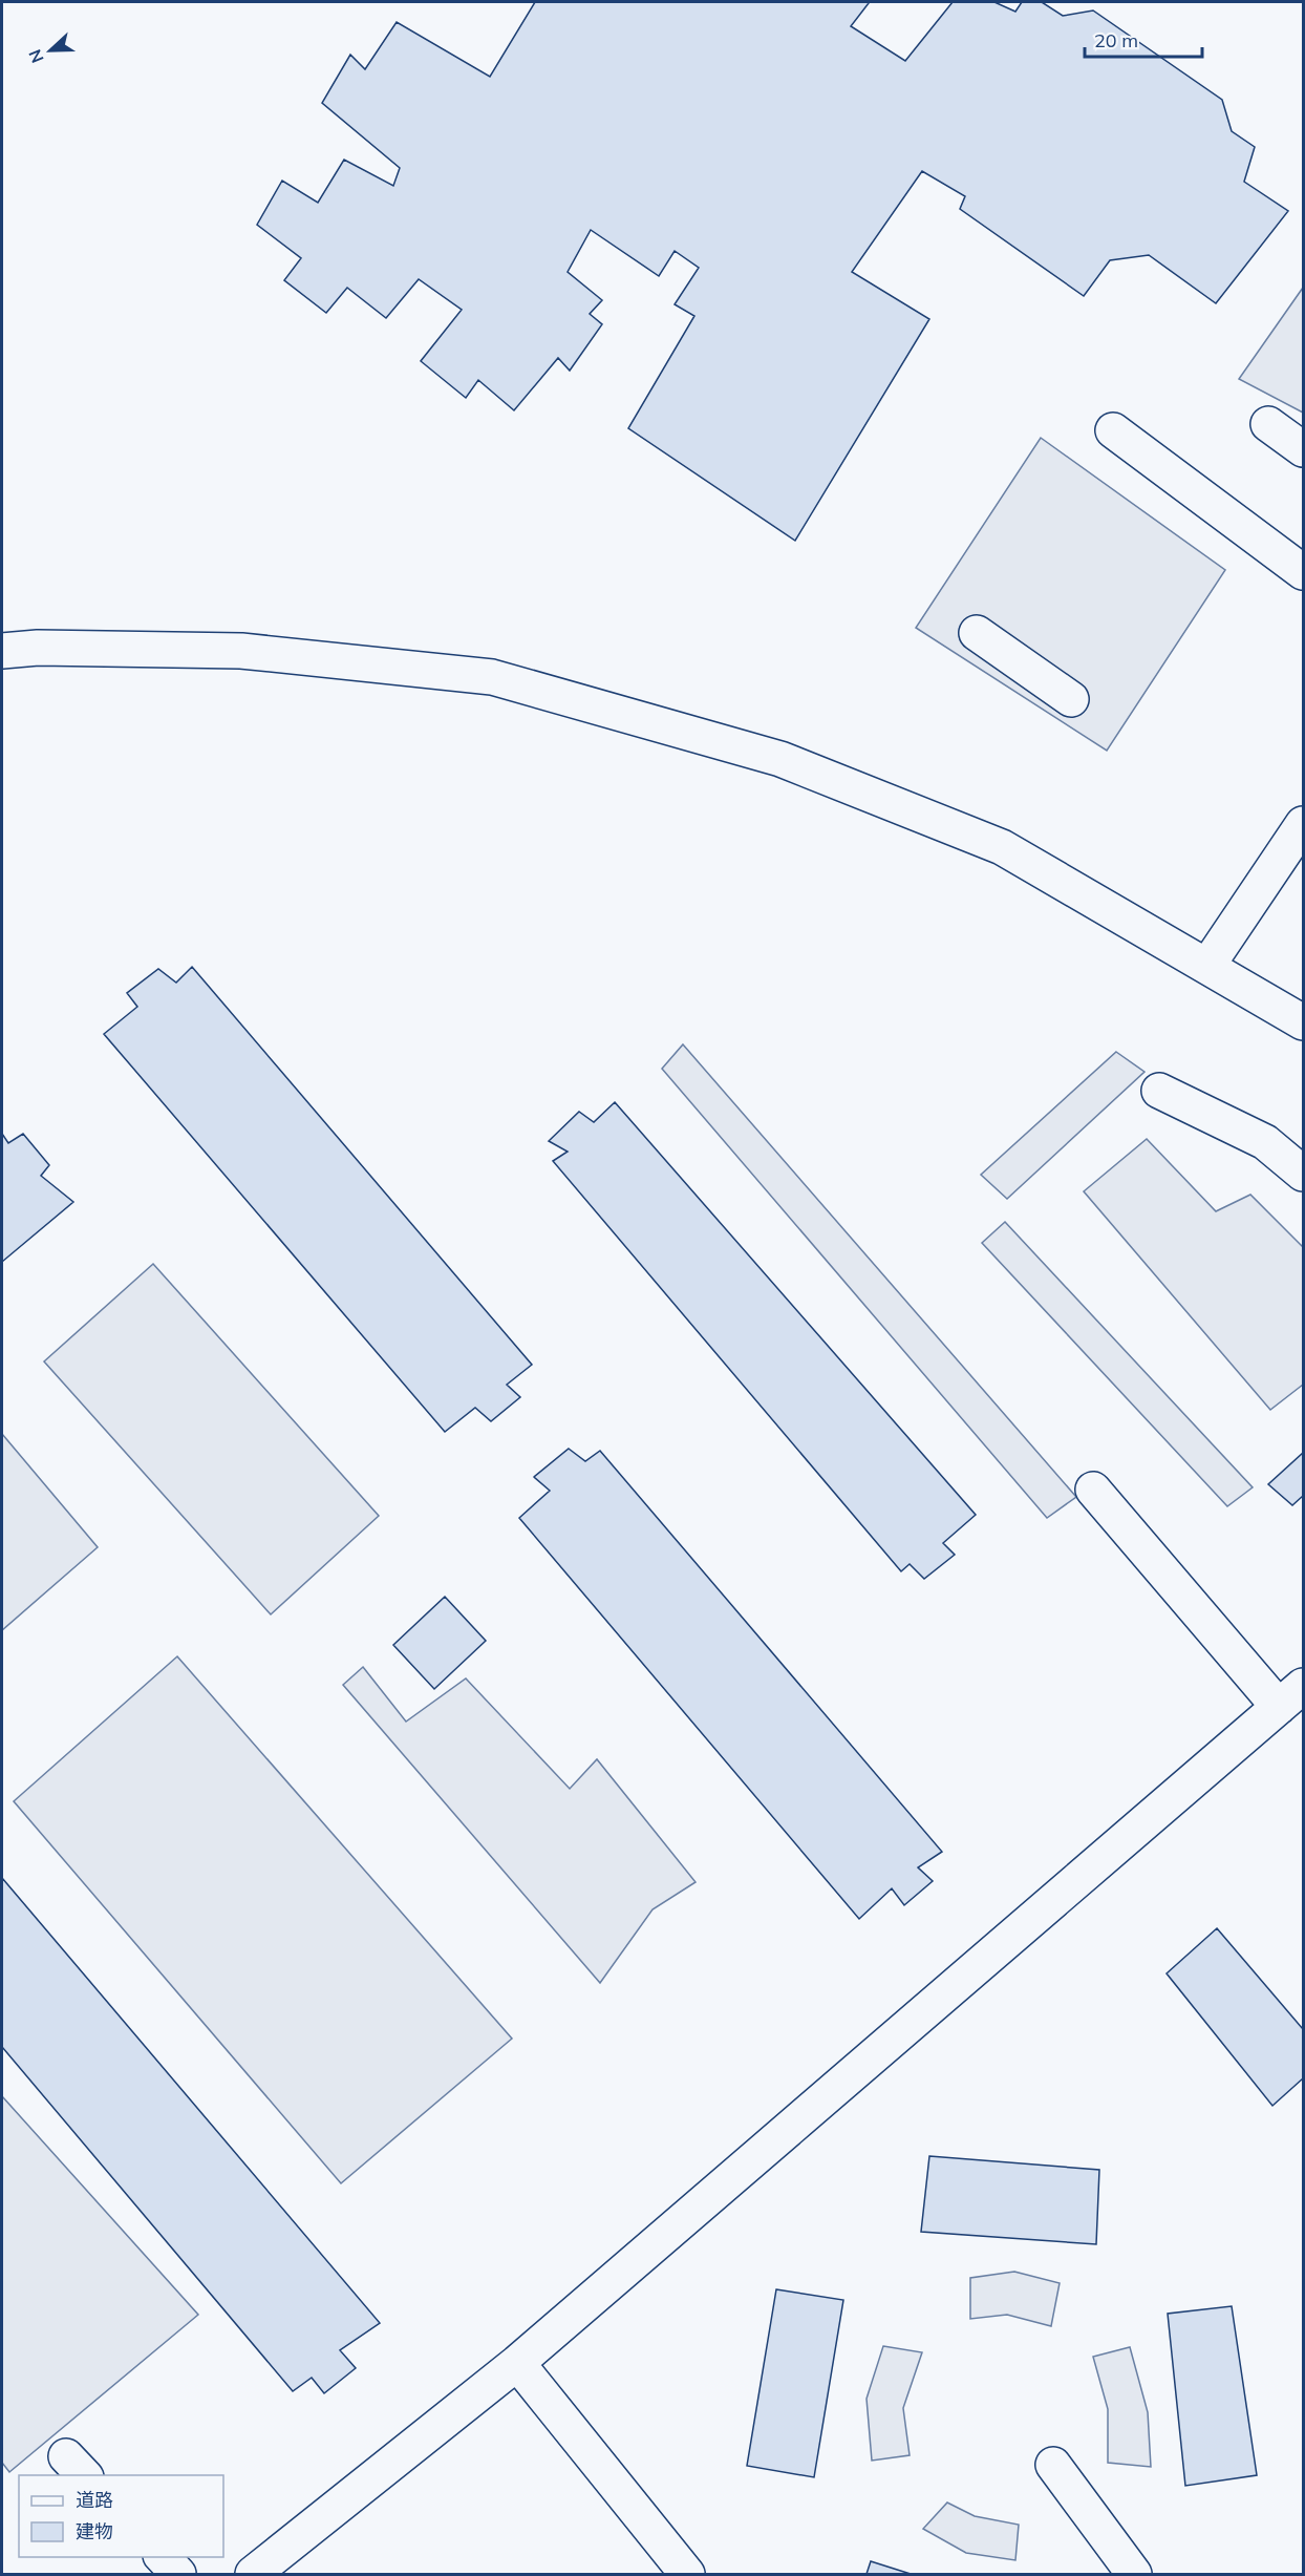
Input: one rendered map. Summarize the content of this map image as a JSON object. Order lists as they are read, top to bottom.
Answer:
{
  "legend": ["道路", "建物"],
  "scale_bar": "20 m",
  "north": "left"
}
